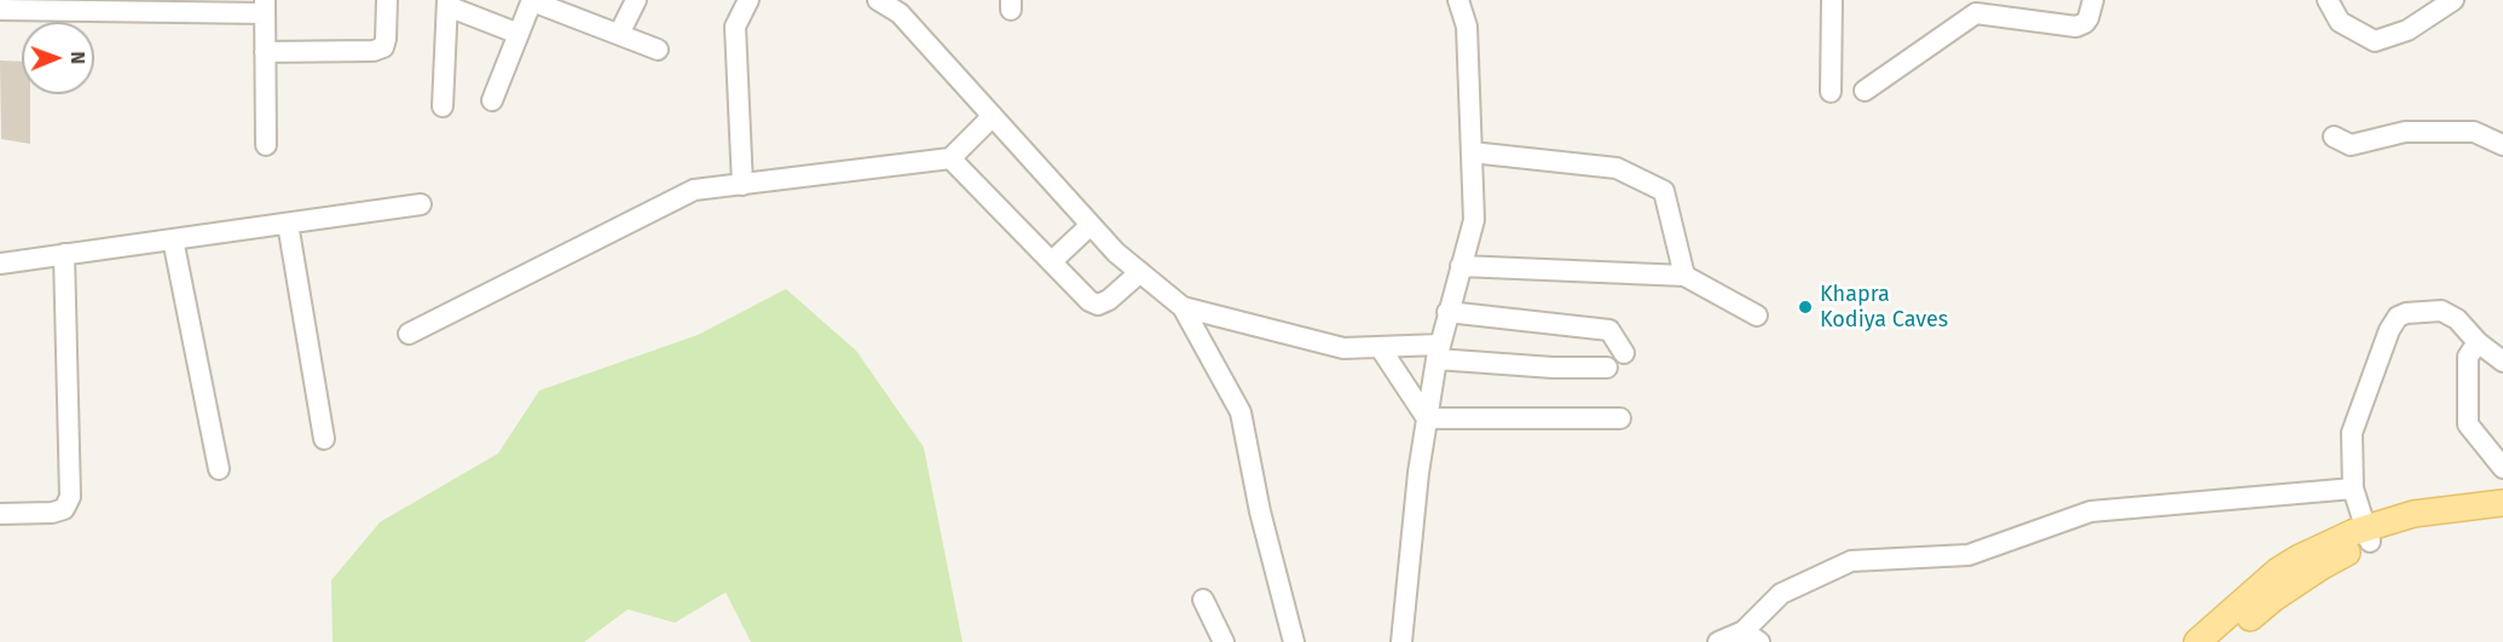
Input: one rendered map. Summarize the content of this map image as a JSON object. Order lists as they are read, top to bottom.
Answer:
{
  "places": ["Khapra Kodiya Caves"],
  "north": "right"
}
